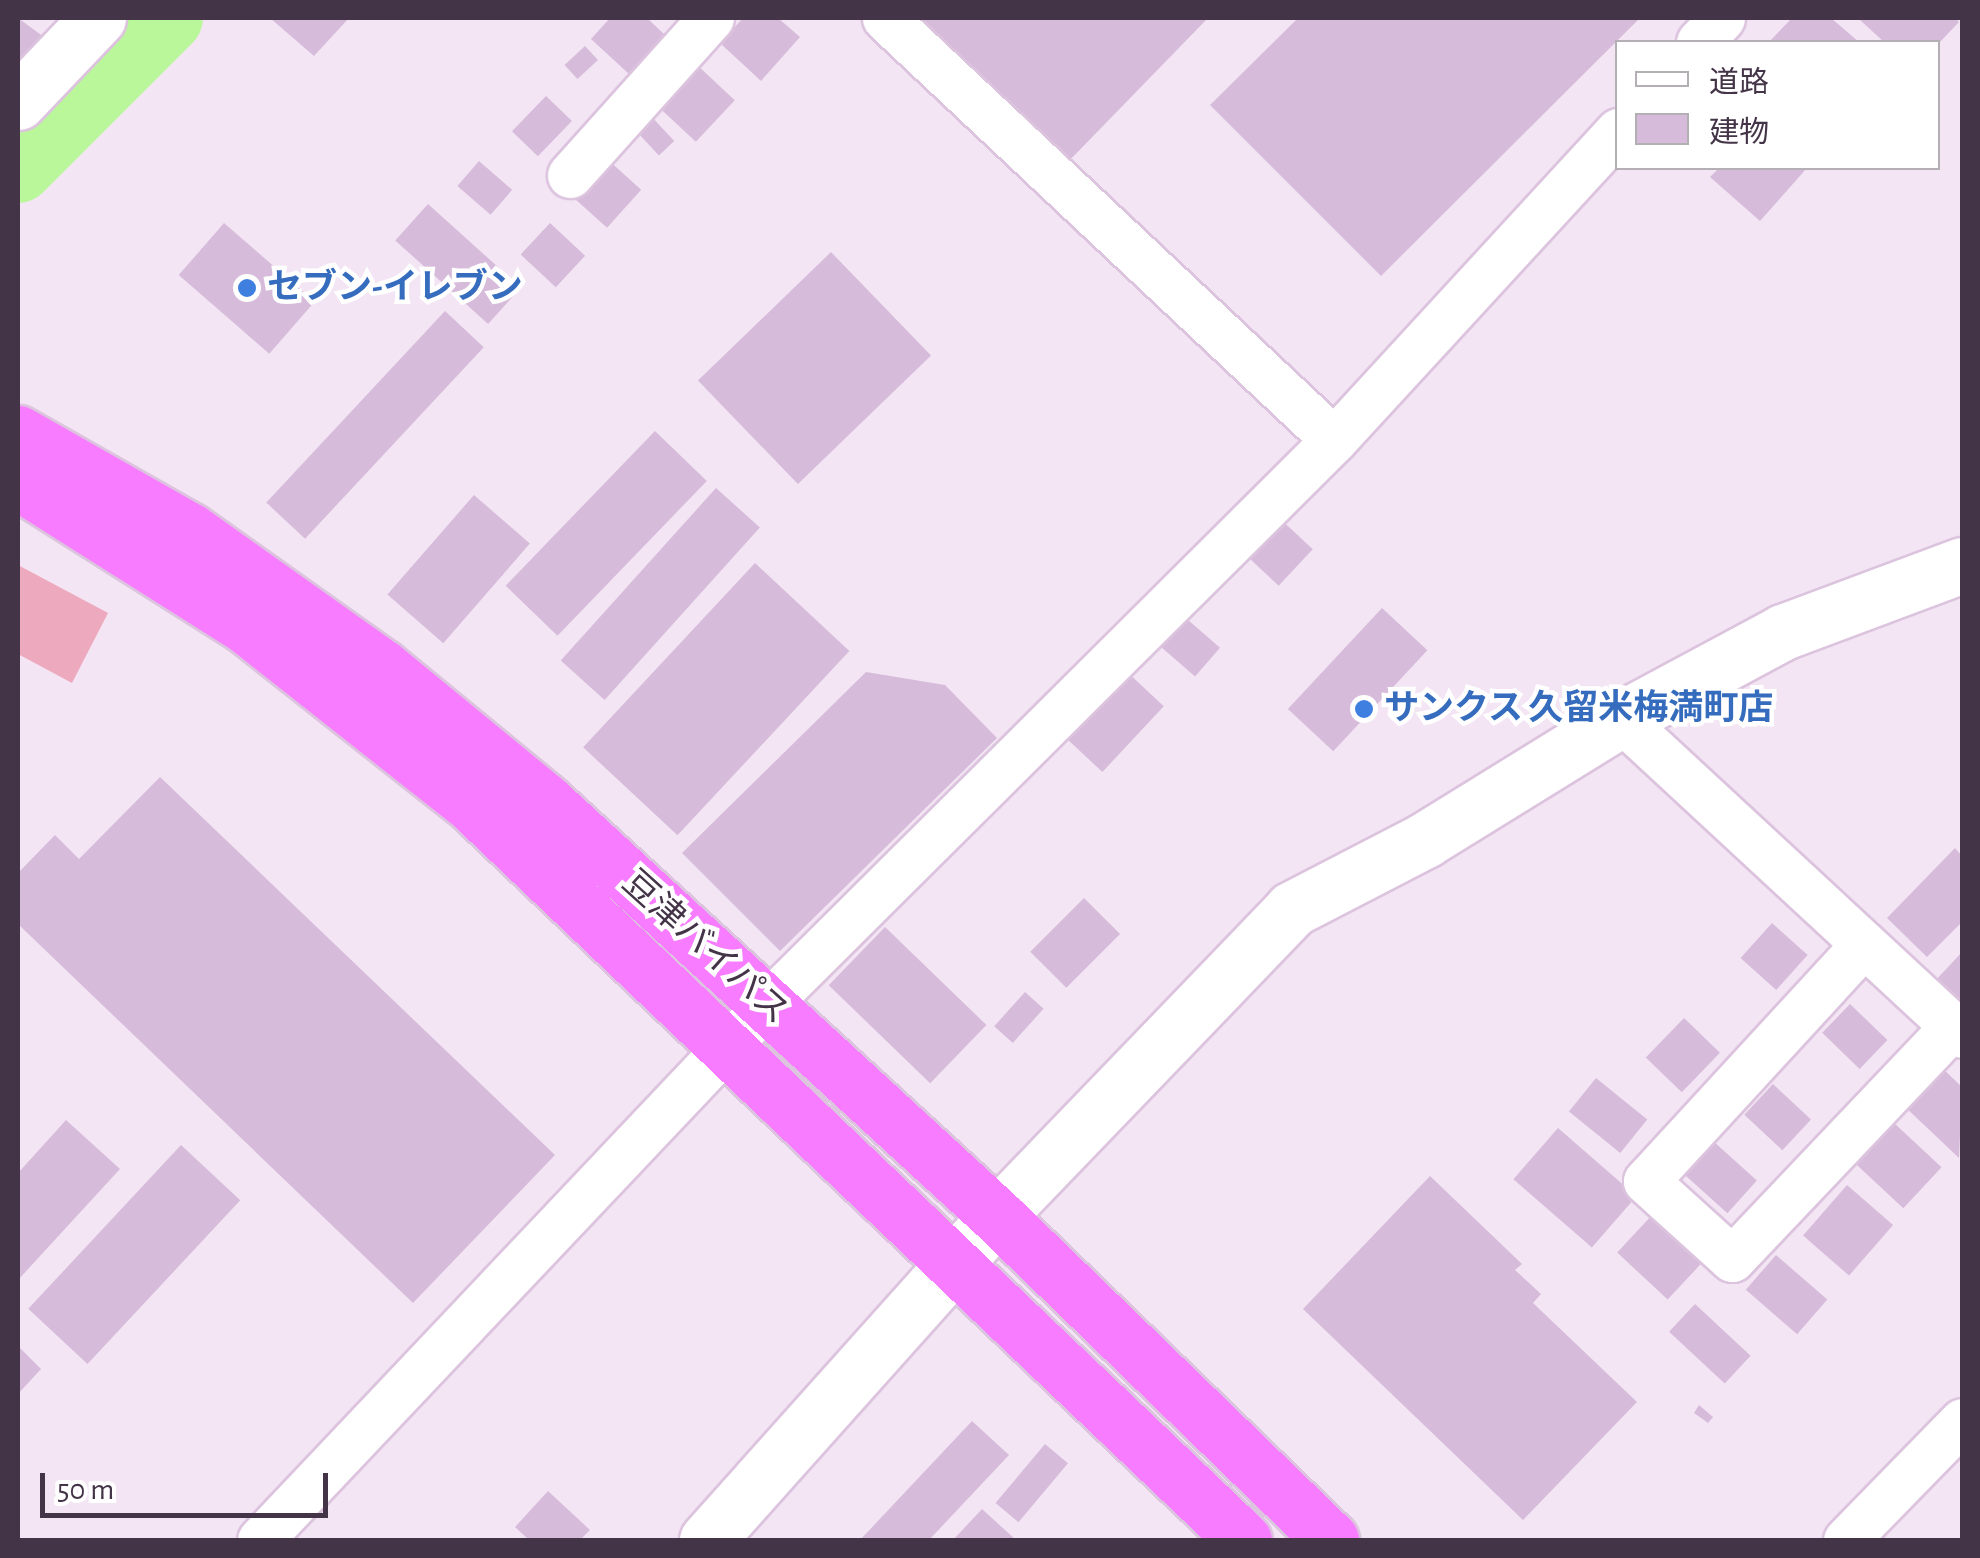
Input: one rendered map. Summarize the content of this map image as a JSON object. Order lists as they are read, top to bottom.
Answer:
{
  "streets": {
    "highway": ["豆津バイパス"]
  },
  "places": ["セブン-イレブン", "サンクス 久留米梅満町店"],
  "legend": ["道路", "建物"],
  "scale_bar": "50 m"
}
